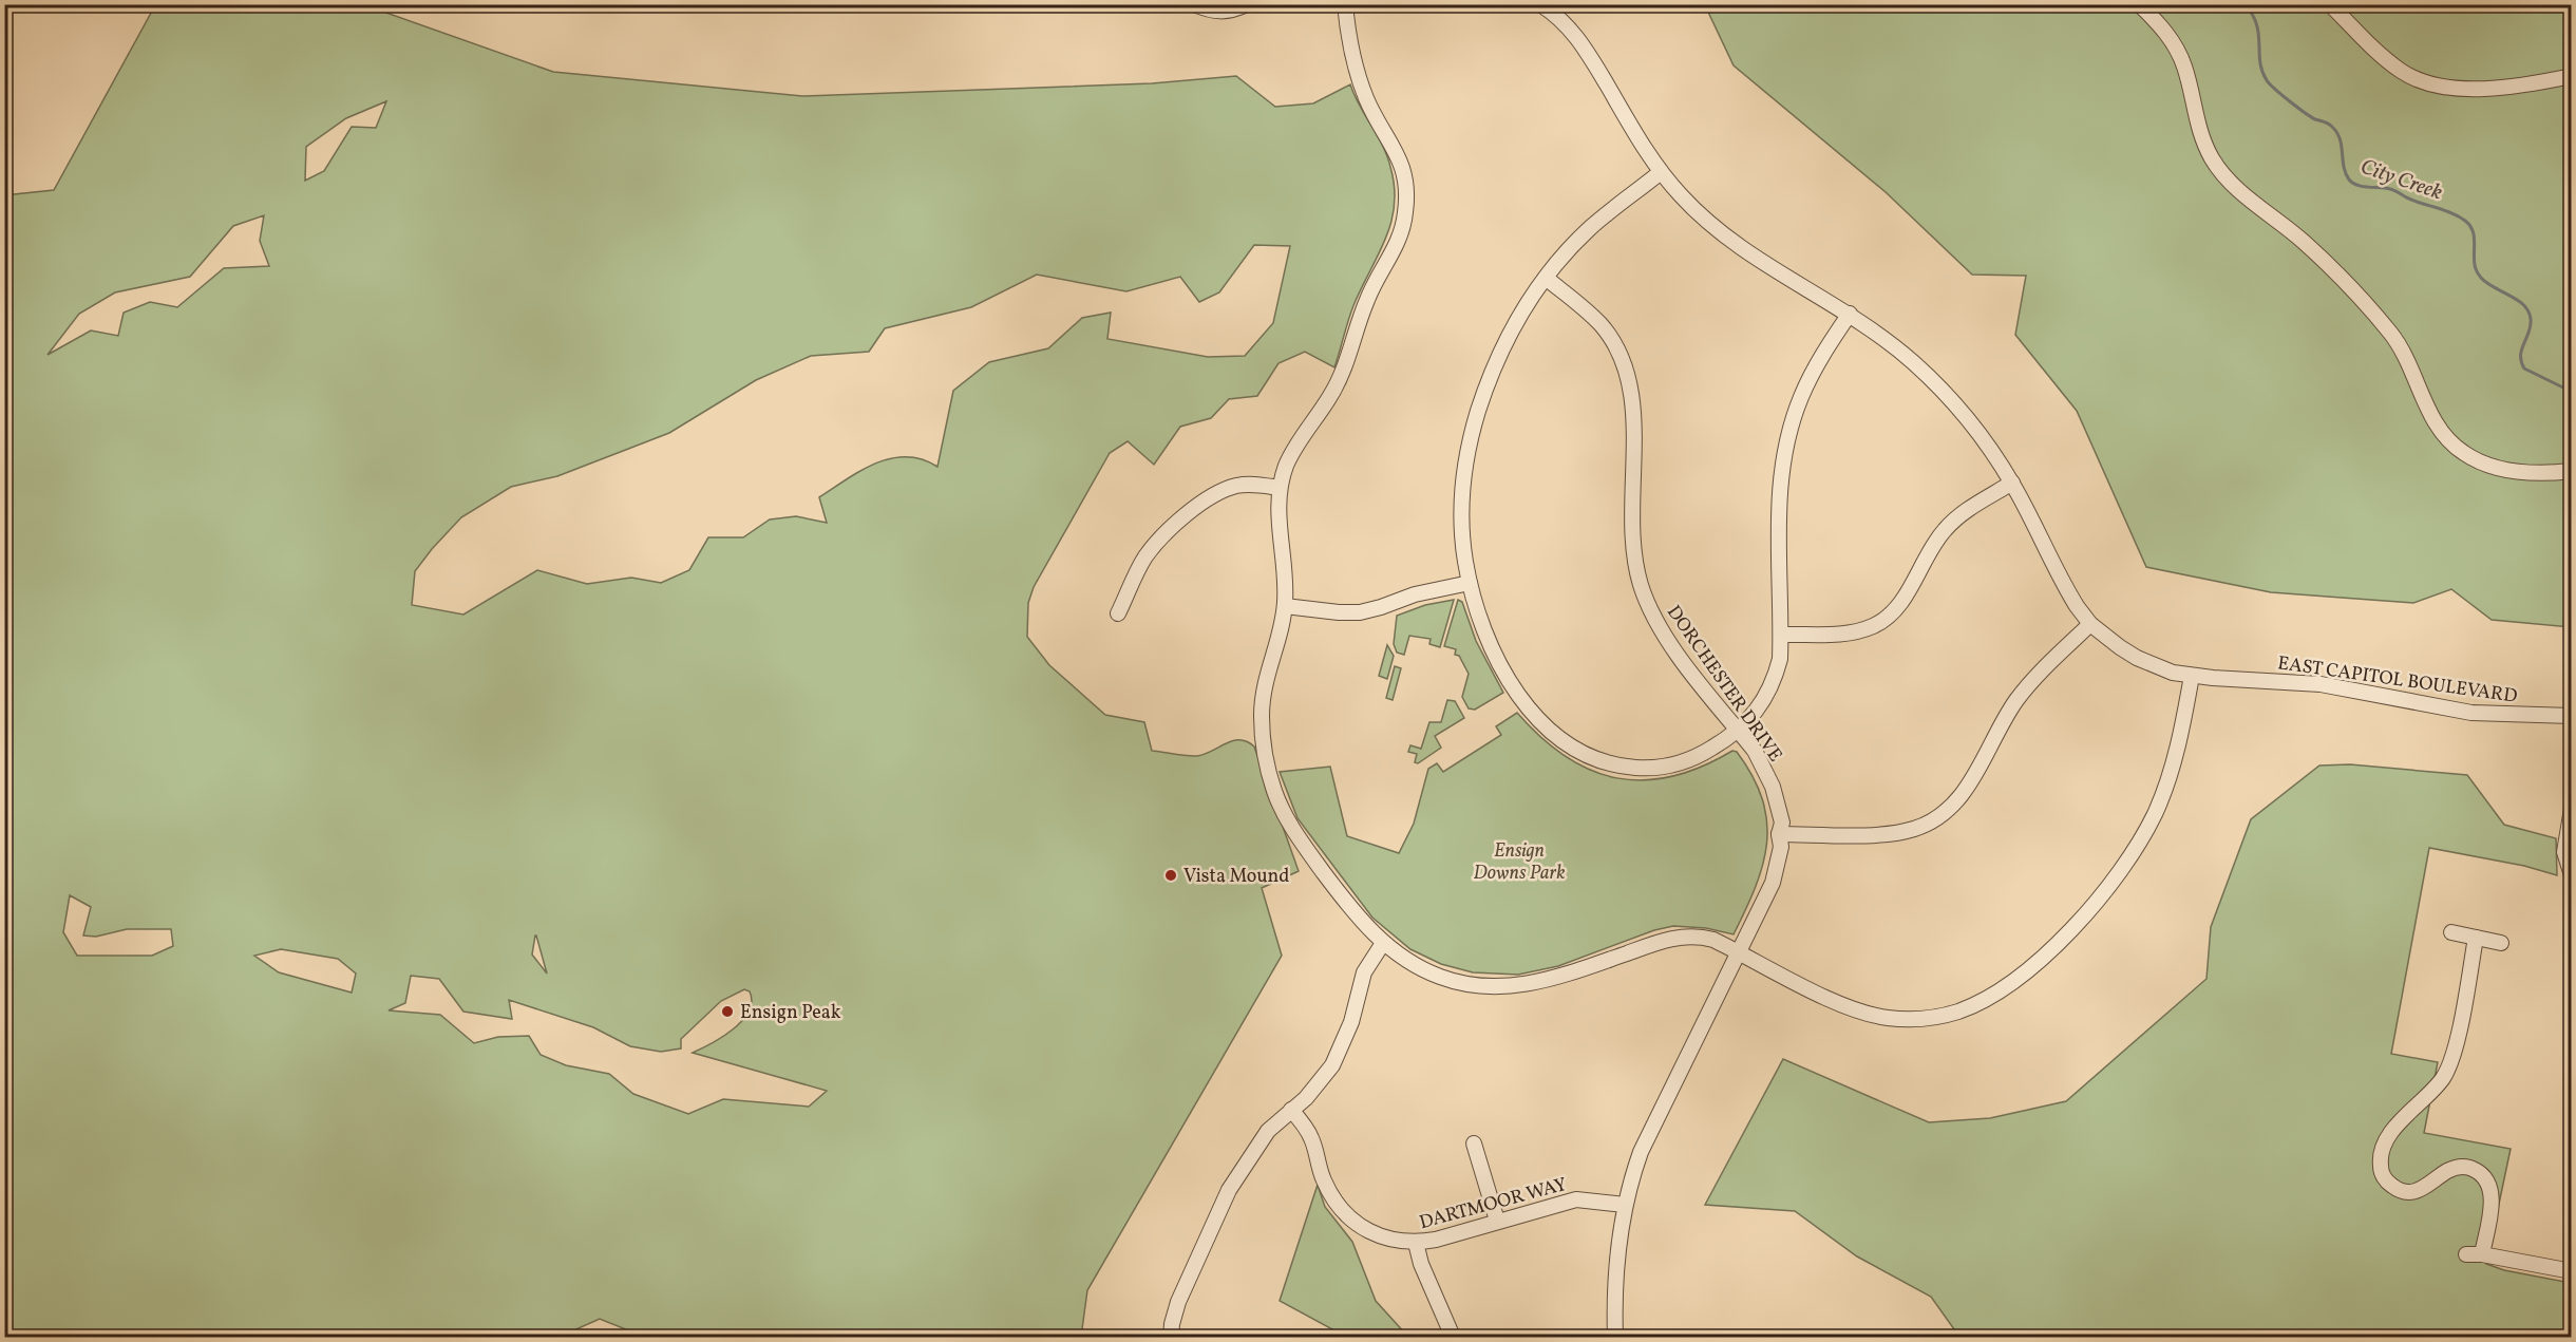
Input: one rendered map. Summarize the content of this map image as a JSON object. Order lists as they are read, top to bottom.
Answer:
{
  "streets": {
    "street": ["EAST CAPITOL BOULEVARD", "DORCHESTER DRIVE", "DARTMOOR WAY"]
  },
  "crossings": [
    ["DORCHESTER DRIVE", "DARTMOOR WAY"]
  ],
  "water": ["City Creek"],
  "parks": ["Ensign Downs Park"],
  "places": ["Vista Mound", "Ensign Peak"]
}
